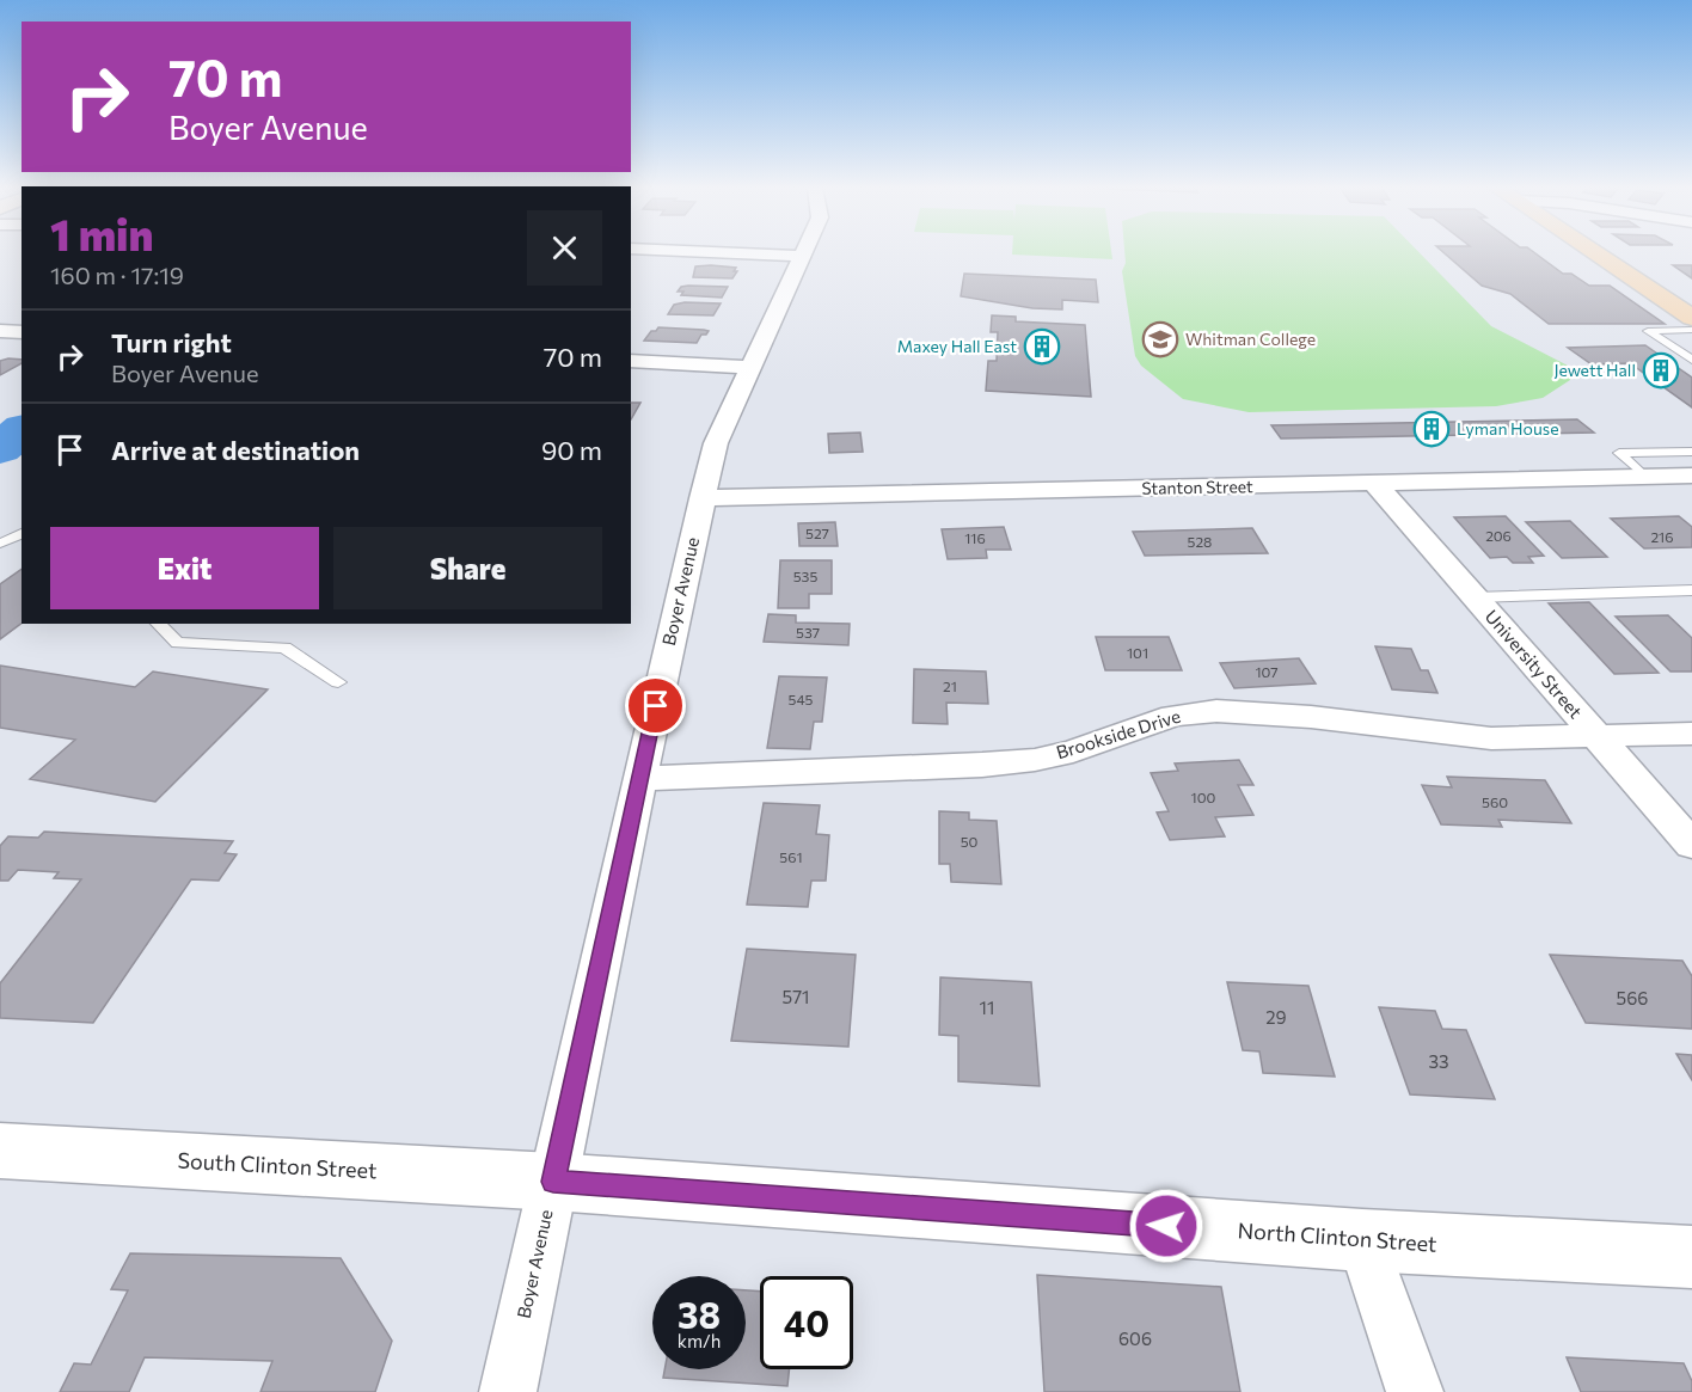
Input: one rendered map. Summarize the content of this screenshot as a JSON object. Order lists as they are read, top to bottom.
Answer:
{
  "streets": {
    "street": [
      "Stanton Street",
      "Boyer Avenue",
      "University Street",
      "Brookside Drive",
      "South Clinton Street",
      "North Clinton Street"
    ]
  },
  "crossings": [
    ["Stanton Street", "Boyer Avenue"],
    ["Stanton Street", "University Street"],
    ["Boyer Avenue", "Brookside Drive"],
    ["Boyer Avenue", "South Clinton Street"],
    ["Boyer Avenue", "North Clinton Street"],
    ["University Street", "Brookside Drive"],
    ["South Clinton Street", "North Clinton Street"]
  ],
  "places": {
    "school or university": ["Whitman College"],
    "building": ["Maxey Hall East", "Jewett Hall", "Lyman House"]
  },
  "house_numbers": [
    "527",
    "206",
    "216",
    "116",
    "528",
    "535",
    "537",
    "101",
    "107",
    "21",
    "545",
    "100",
    "560",
    "50",
    "561",
    "571",
    "566",
    "11",
    "29",
    "33",
    "606"
  ],
  "page": {
    "turn": ["70 m", "Boyer Avenue"],
    "heading": ["1 min", "160 m · 17:19"],
    "list": [
      {
        "name": "Turn right",
        "note": "Boyer Avenue",
        "value": "70 m"
      },
      {
        "name": "Arrive at destination",
        "value": "90 m"
      }
    ],
    "buttons": ["Exit", "Share"],
    "speed": "38 km/h",
    "limit": "40"
  }
}
